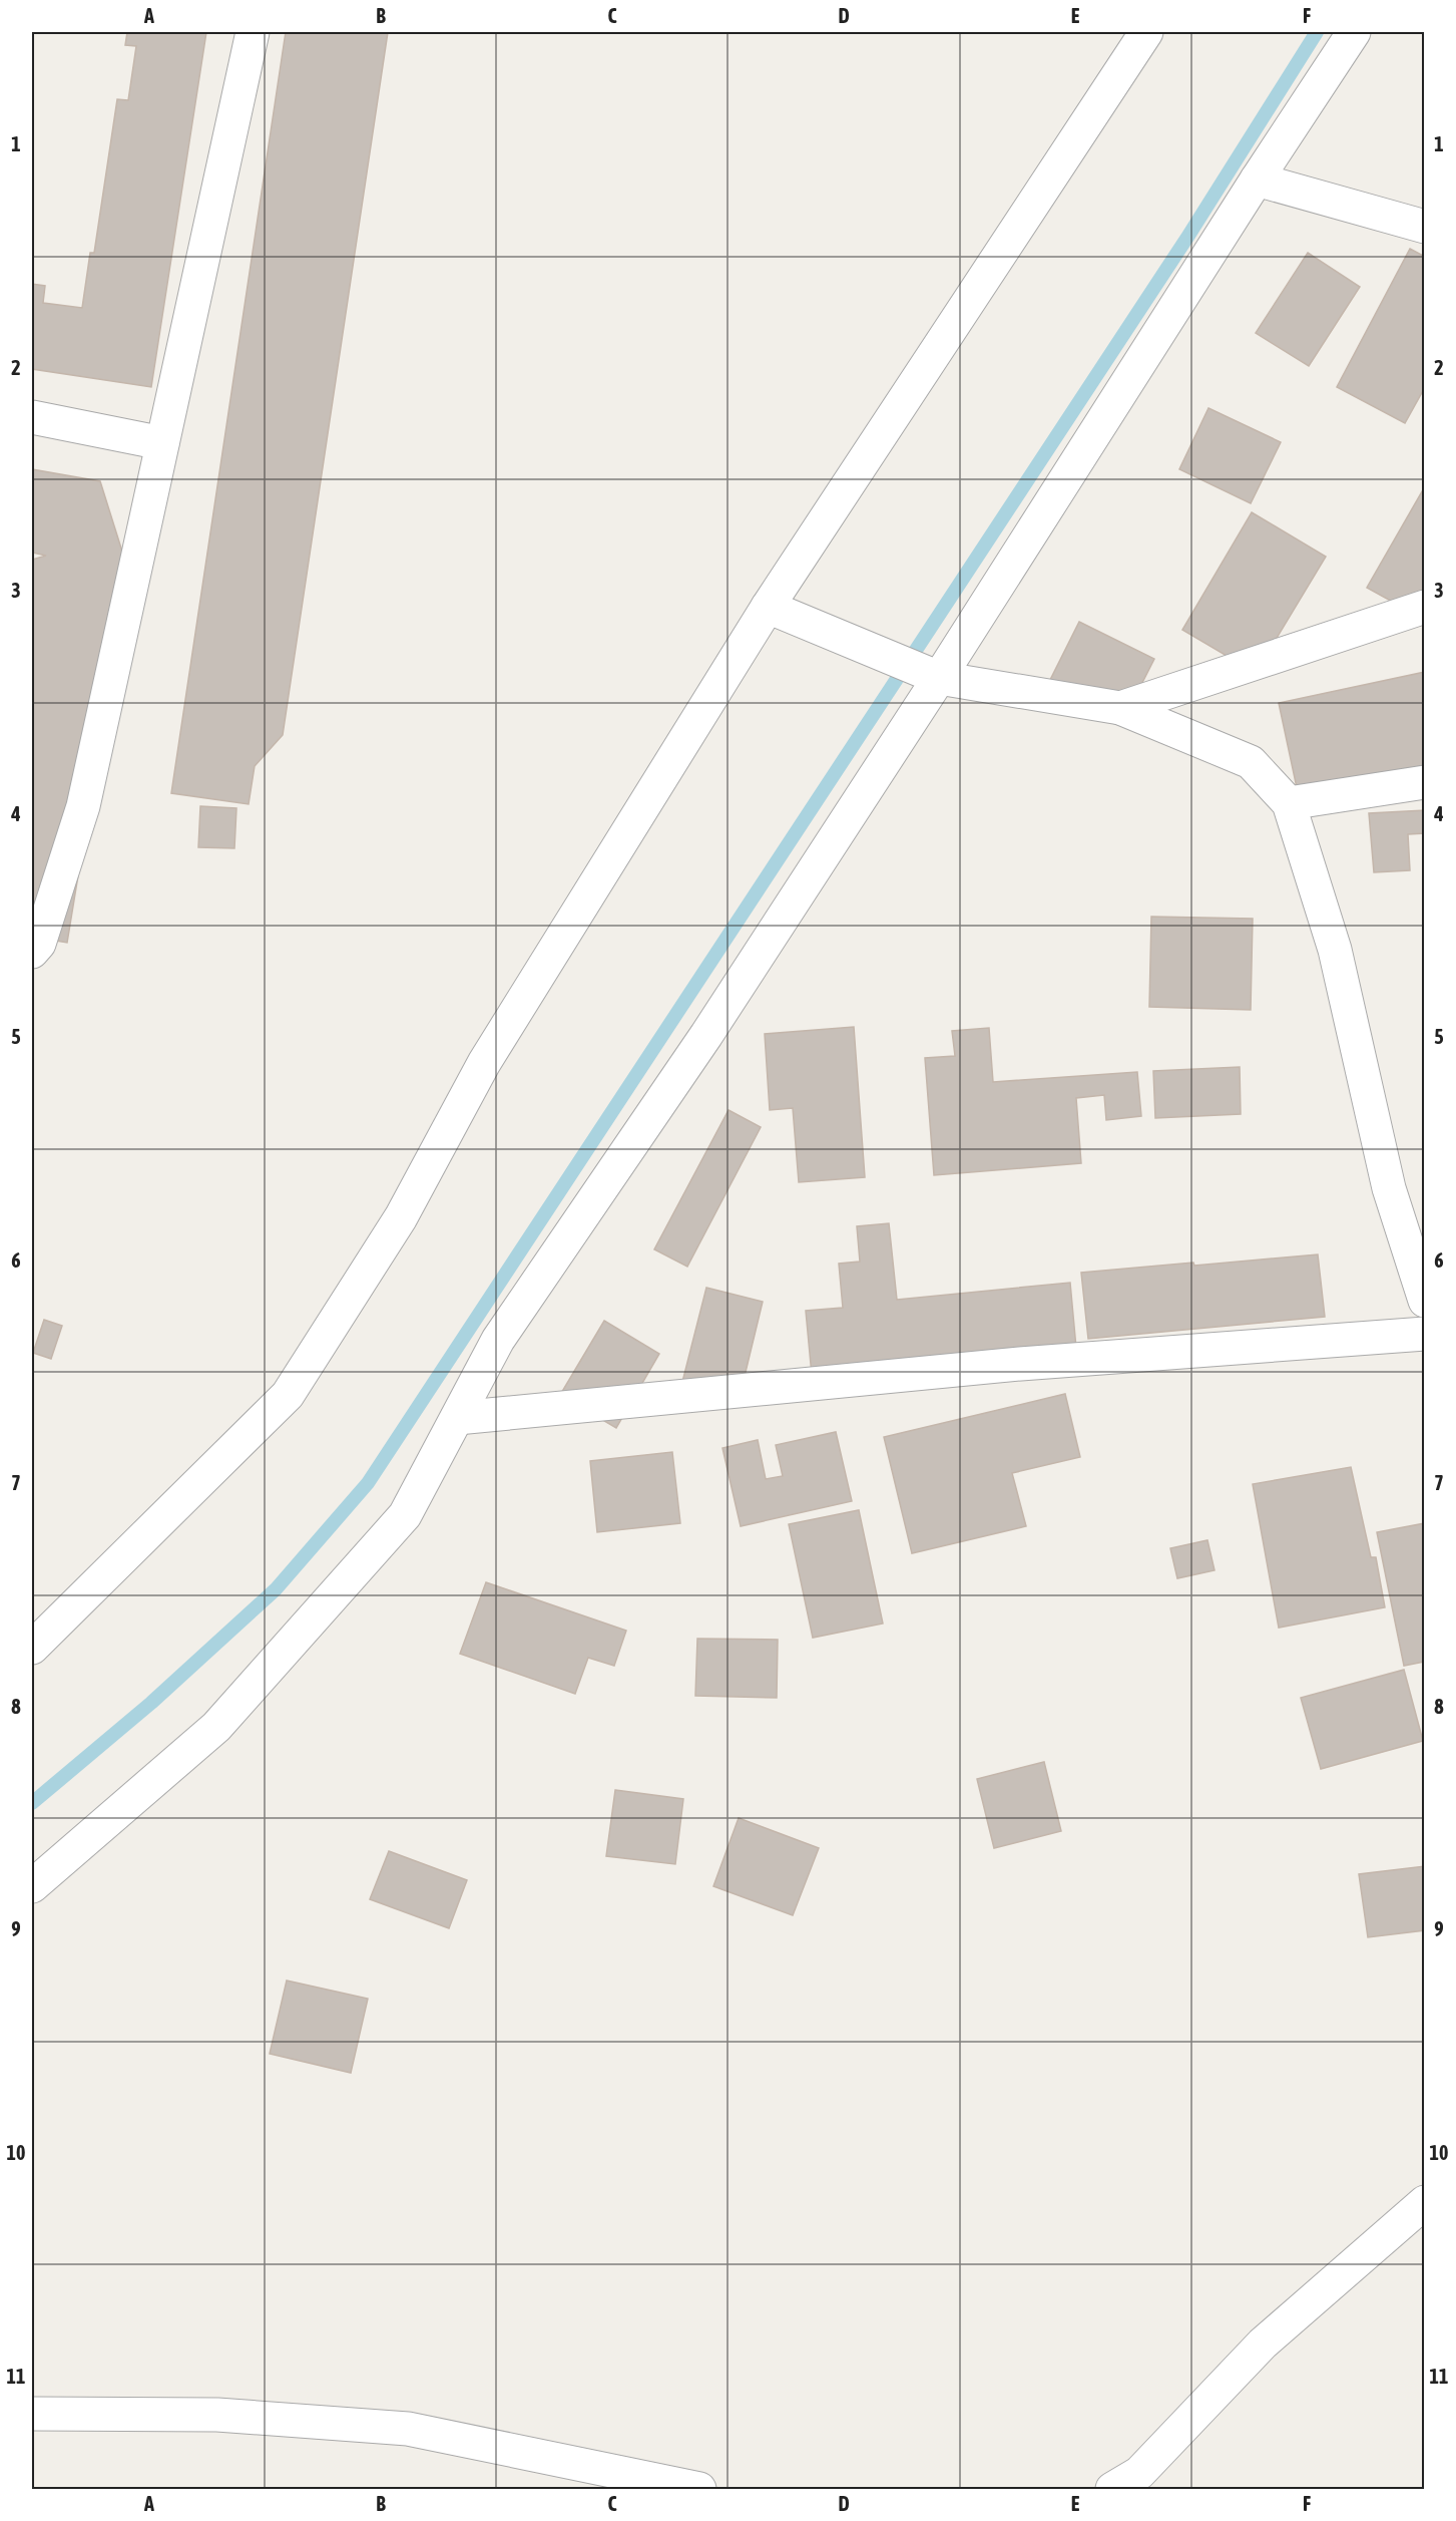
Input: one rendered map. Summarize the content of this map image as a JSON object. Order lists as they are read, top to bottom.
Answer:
{
  "grid": {
    "columns": [
      "A",
      "B",
      "C",
      "D",
      "E",
      "F"
    ],
    "rows": [
      "1",
      "2",
      "3",
      "4",
      "5",
      "6",
      "7",
      "8",
      "9",
      "10",
      "11"
    ]
  }
}
